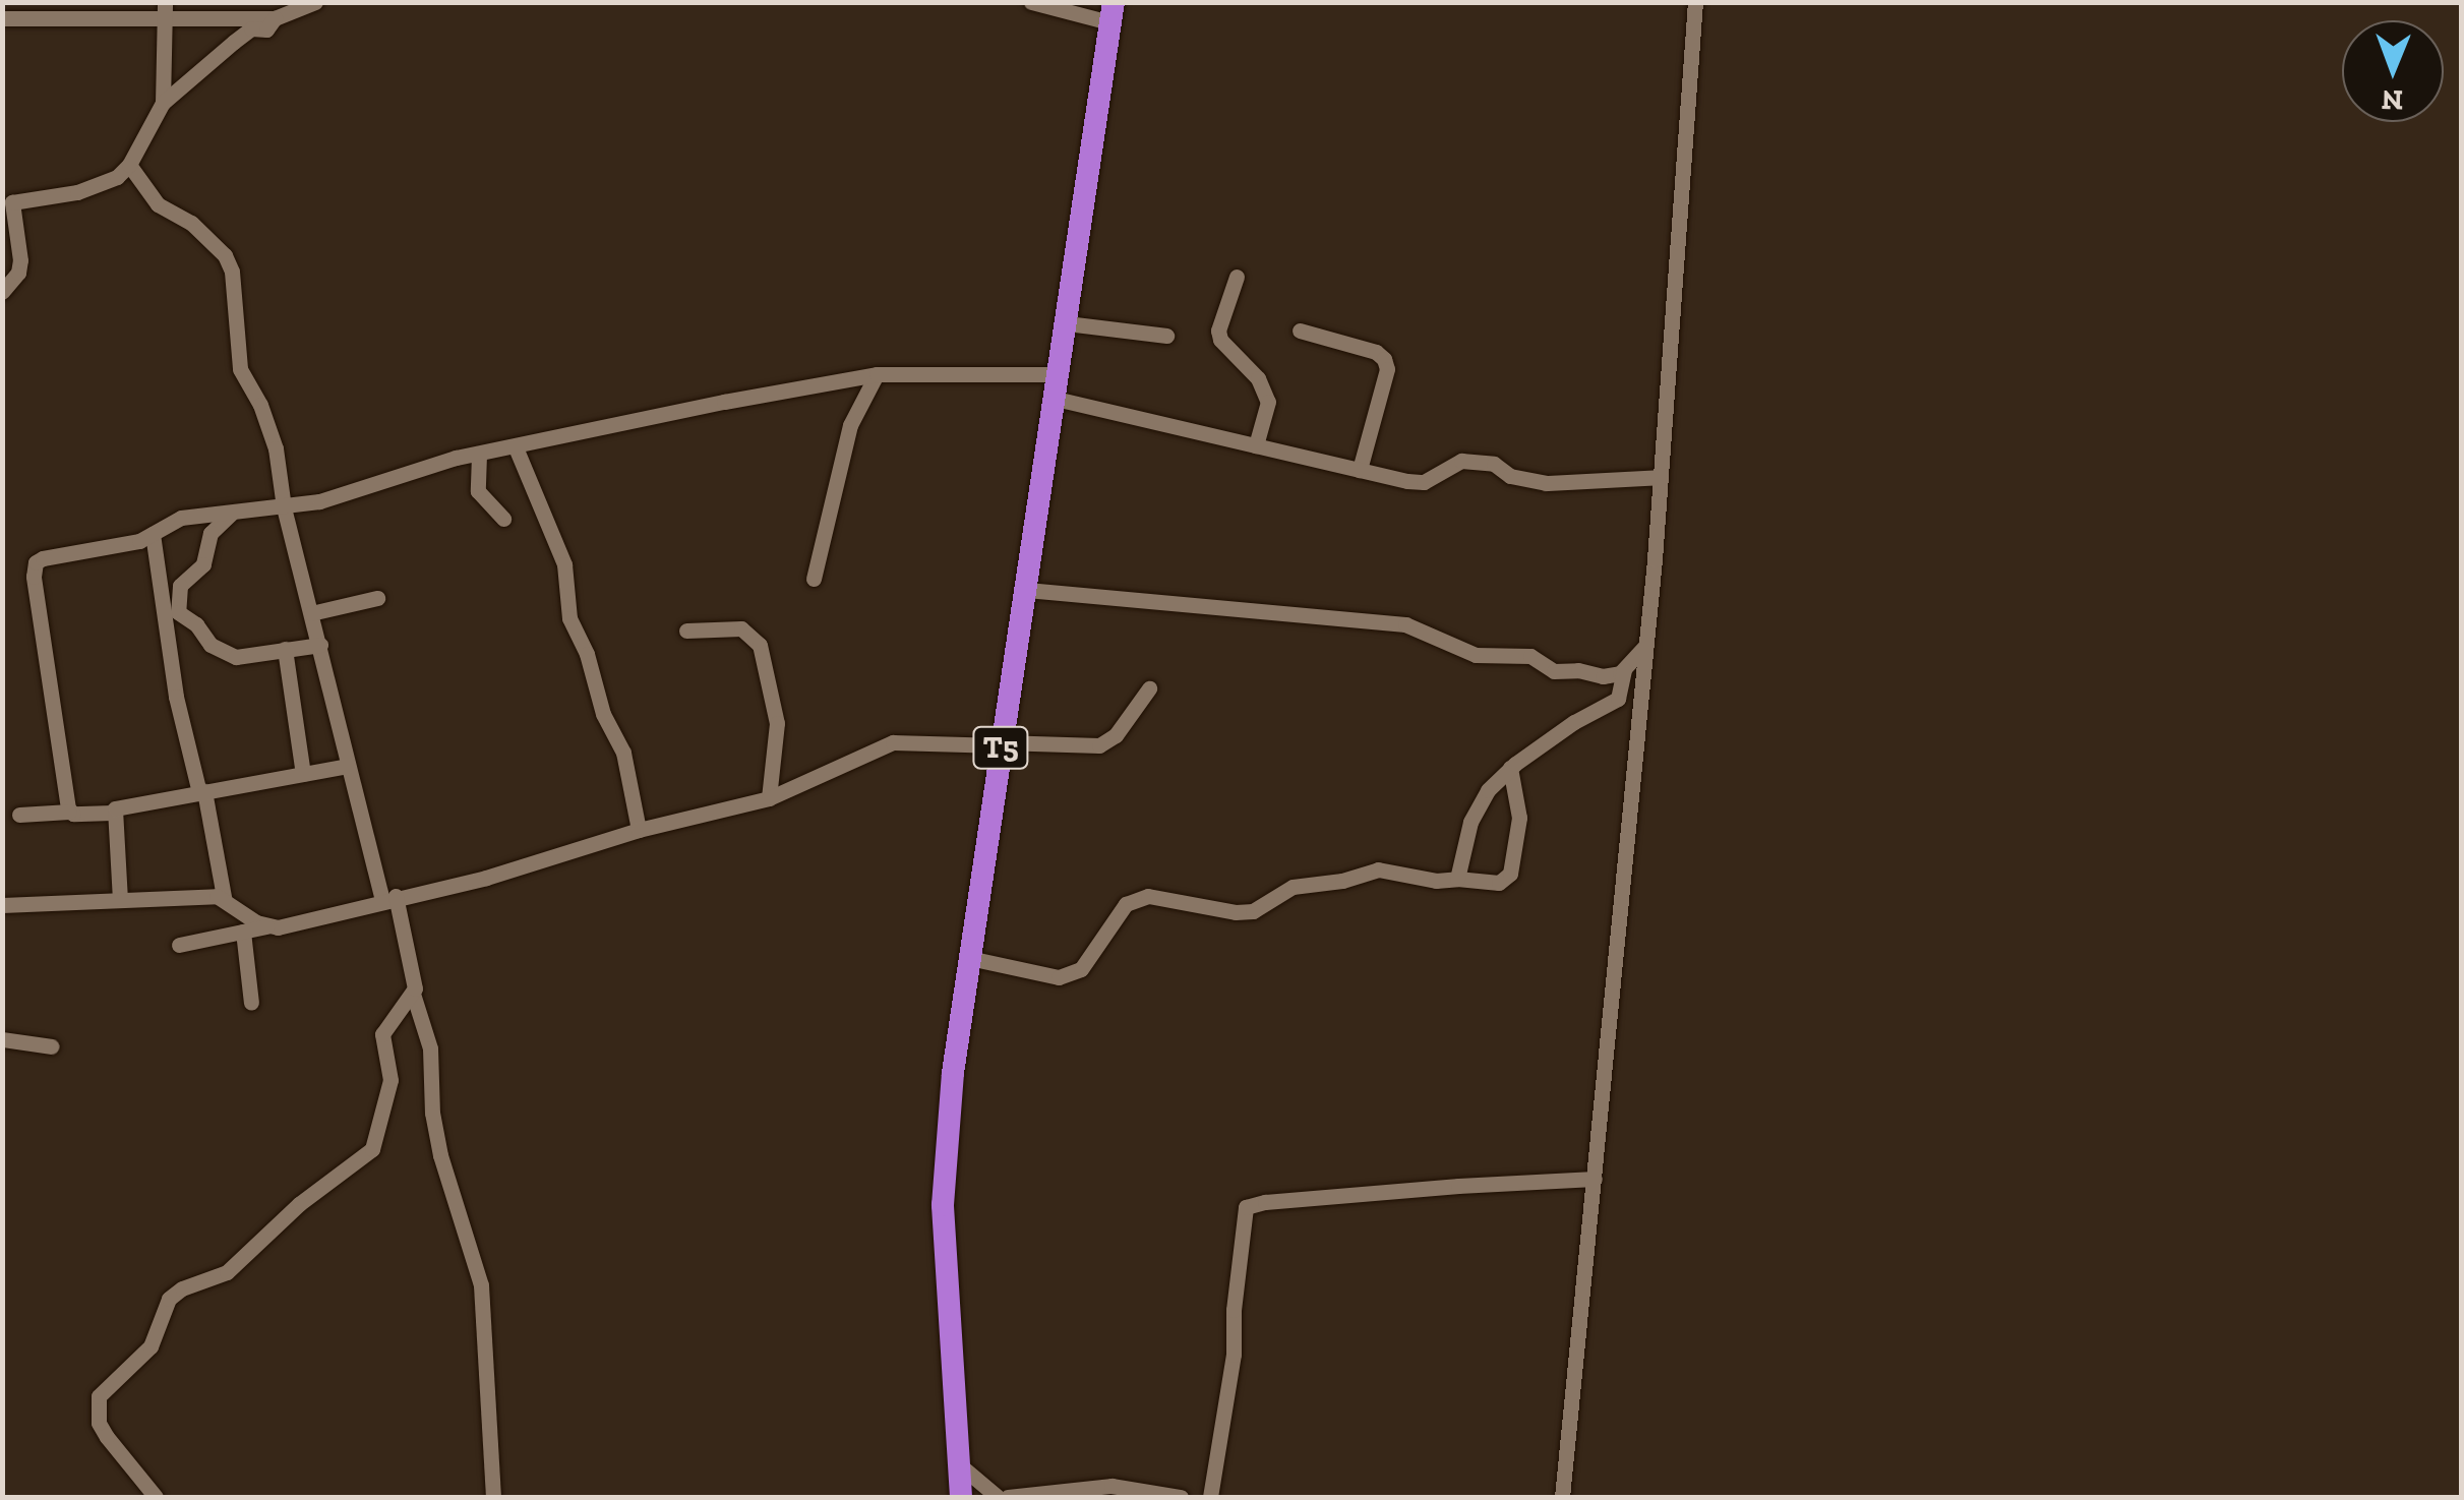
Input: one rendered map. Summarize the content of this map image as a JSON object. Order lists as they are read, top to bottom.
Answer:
{
  "streets": {
    "highway": ["T5"]
  },
  "north": "bottom"
}
